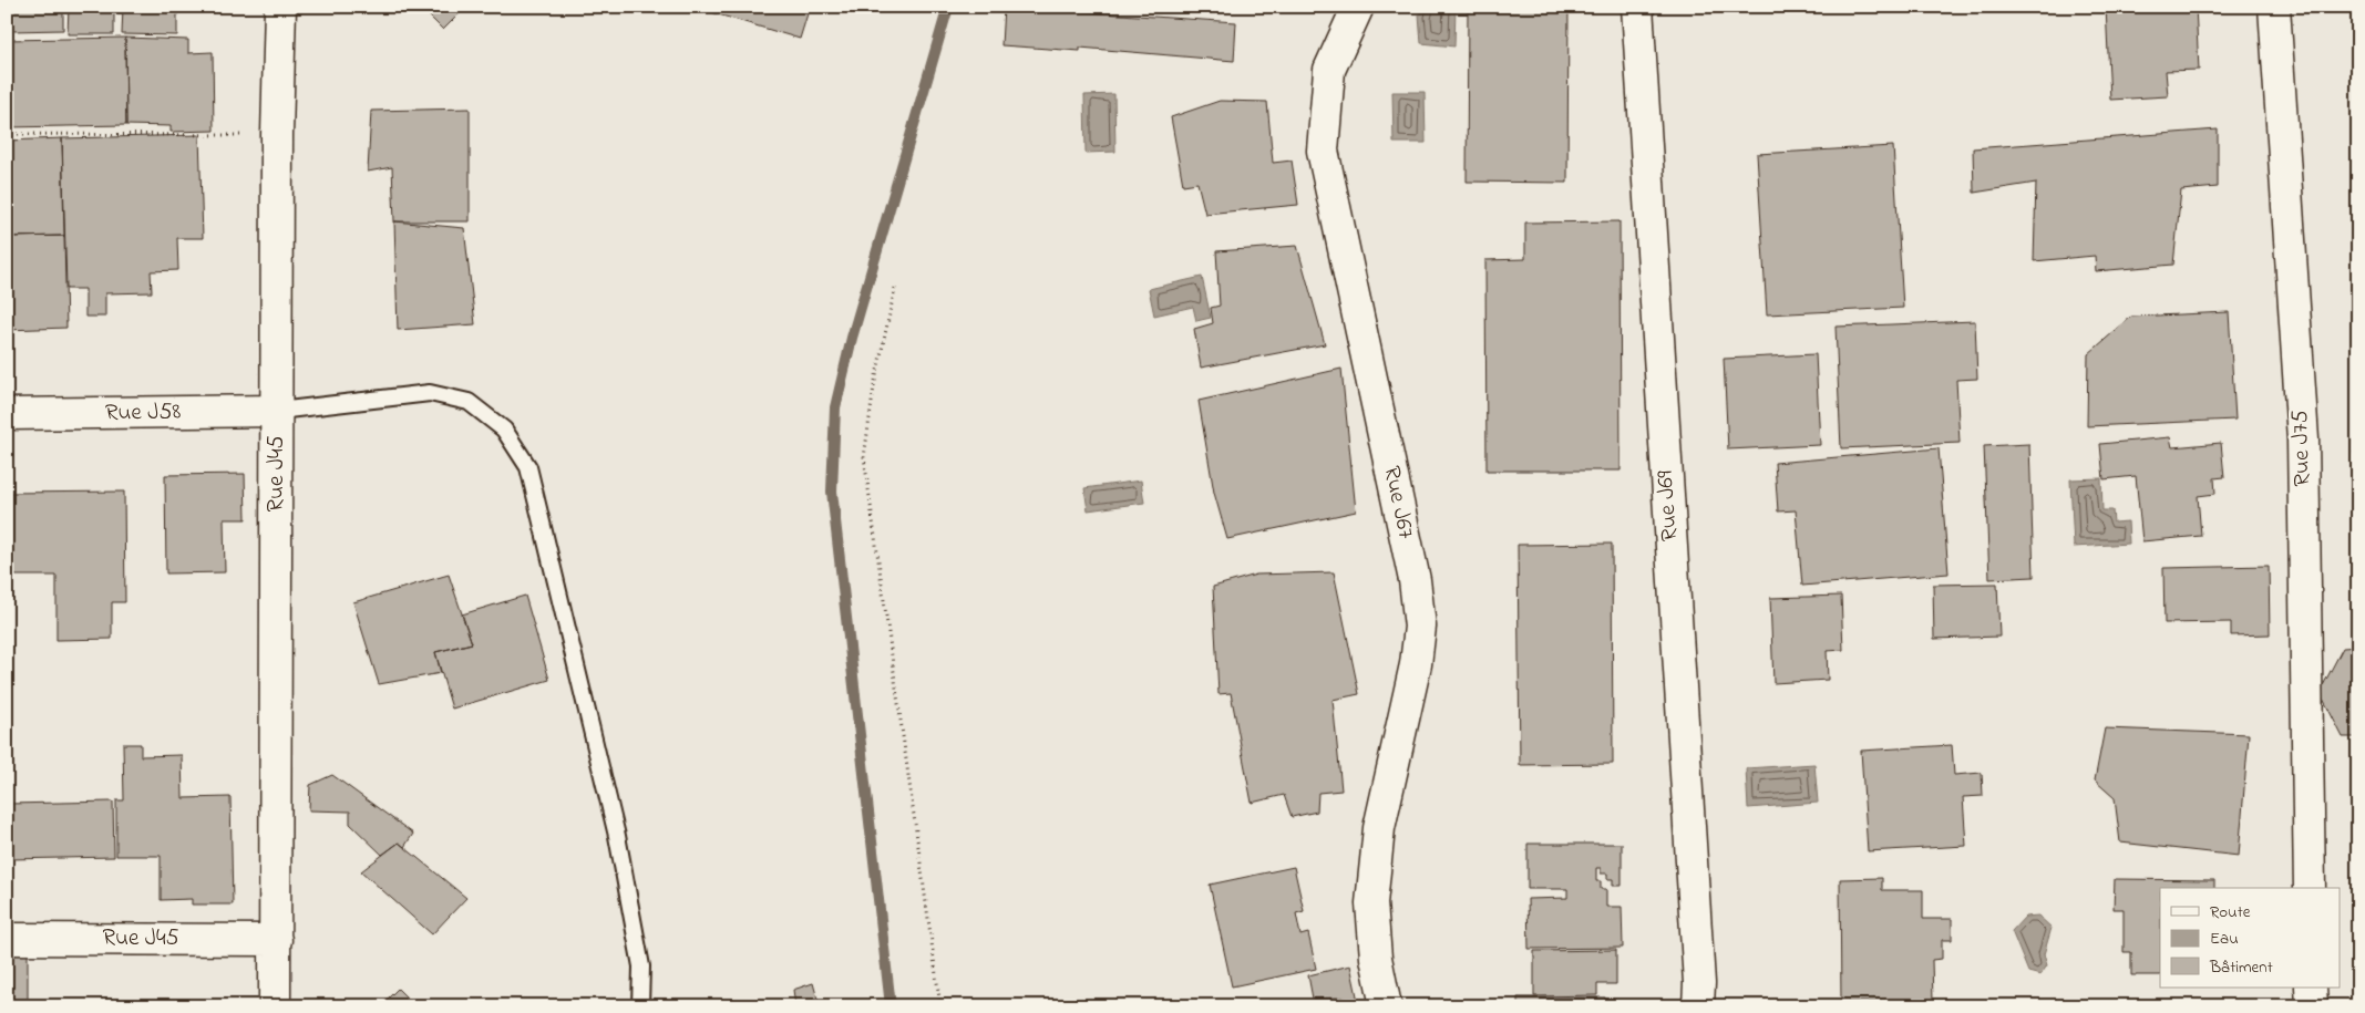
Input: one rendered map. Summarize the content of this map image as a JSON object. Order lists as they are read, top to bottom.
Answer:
{
  "streets": {
    "street": [
      "Rue J58",
      "Rue J75",
      "Rue J45",
      "Rue J67",
      "Rue J69"
    ]
  },
  "crossings": [
    ["Rue J58", "Rue J45"]
  ],
  "legend": ["Route", "Eau", "Bâtiment"]
}
